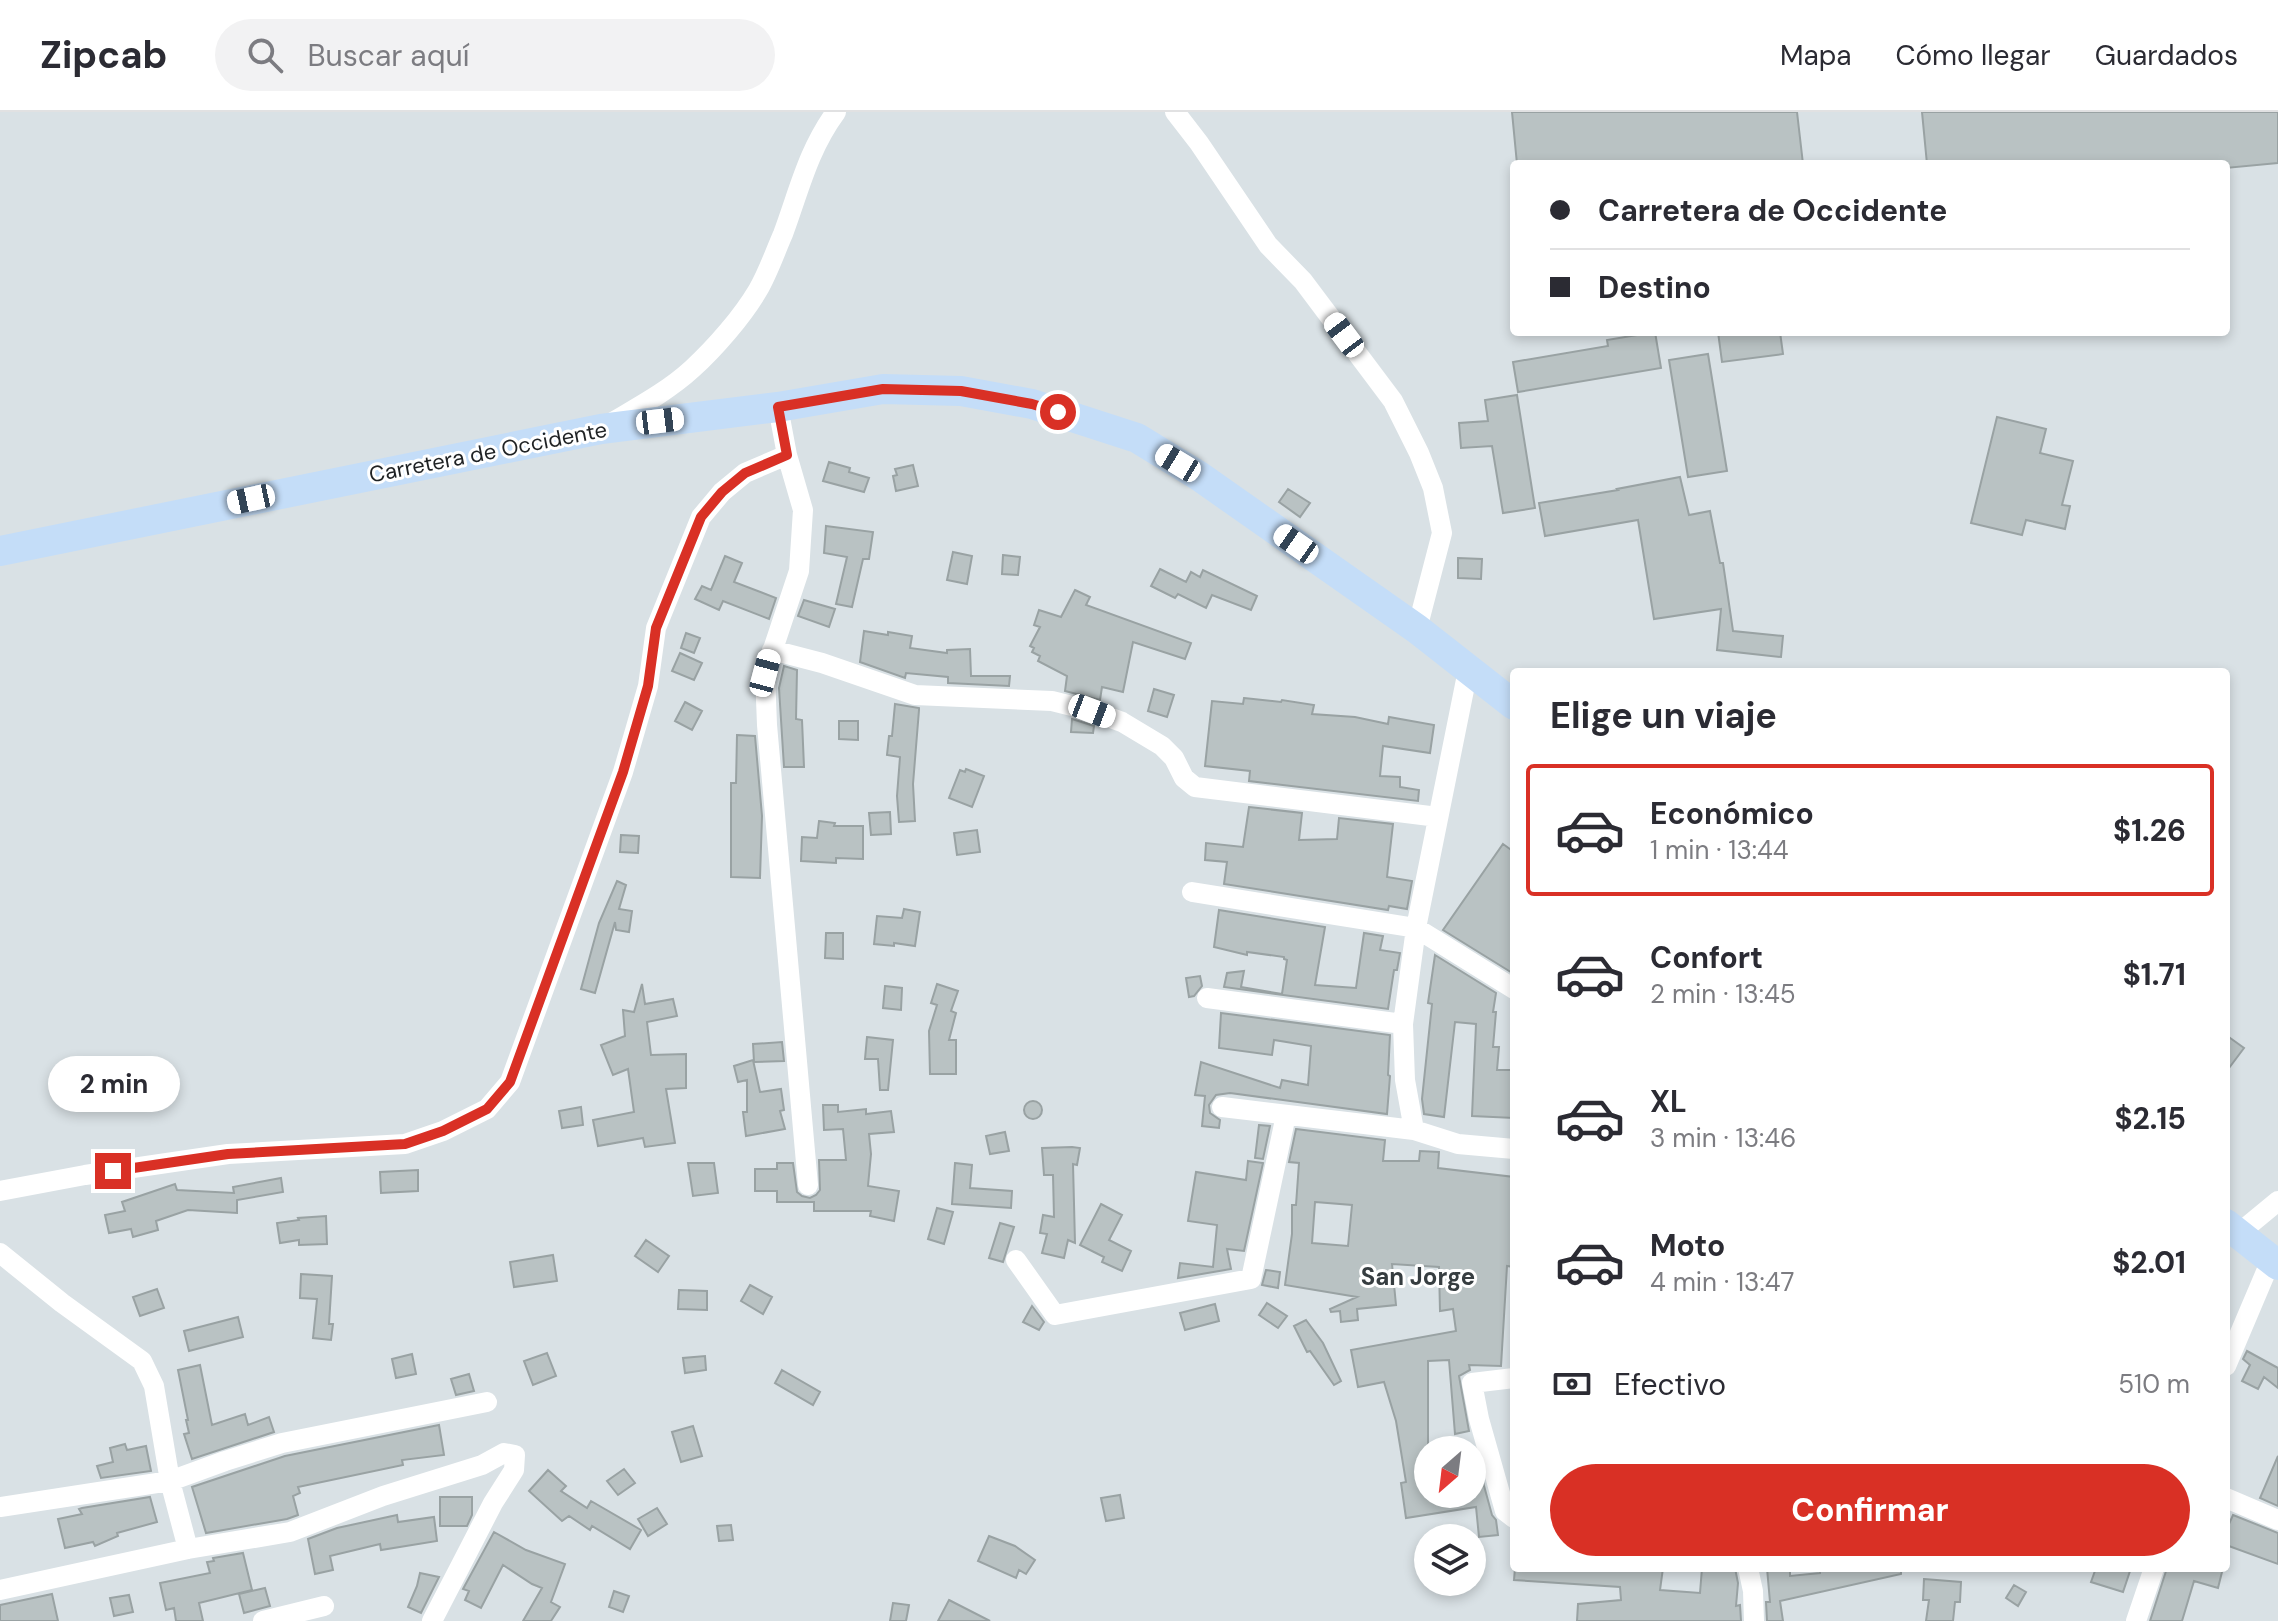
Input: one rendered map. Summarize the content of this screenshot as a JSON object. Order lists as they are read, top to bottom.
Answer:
{
  "streets": {
    "main road": ["Carretera de Occidente"]
  },
  "districts": ["San Jorge"],
  "north": "bottom left",
  "page": {
    "header": "Zipcab",
    "search": "Buscar aquí",
    "nav": ["Mapa", "Cómo llegar", "Guardados"],
    "banner": ["Carretera de Occidente", "Destino"],
    "heading": "Elige un viaje",
    "list": [
      {
        "name": "Económico",
        "note": "1 min · 13:44",
        "value": "$1.26"
      },
      {
        "name": "Confort",
        "note": "2 min · 13:45",
        "value": "$1.71"
      },
      {
        "name": "XL",
        "note": "3 min · 13:46",
        "value": "$2.15"
      },
      {
        "name": "Moto",
        "note": "4 min · 13:47",
        "value": "$2.01"
      }
    ],
    "bubble": "2 min",
    "pay": ["Efectivo", "510 m"],
    "buttons": "Confirmar"
  }
}
